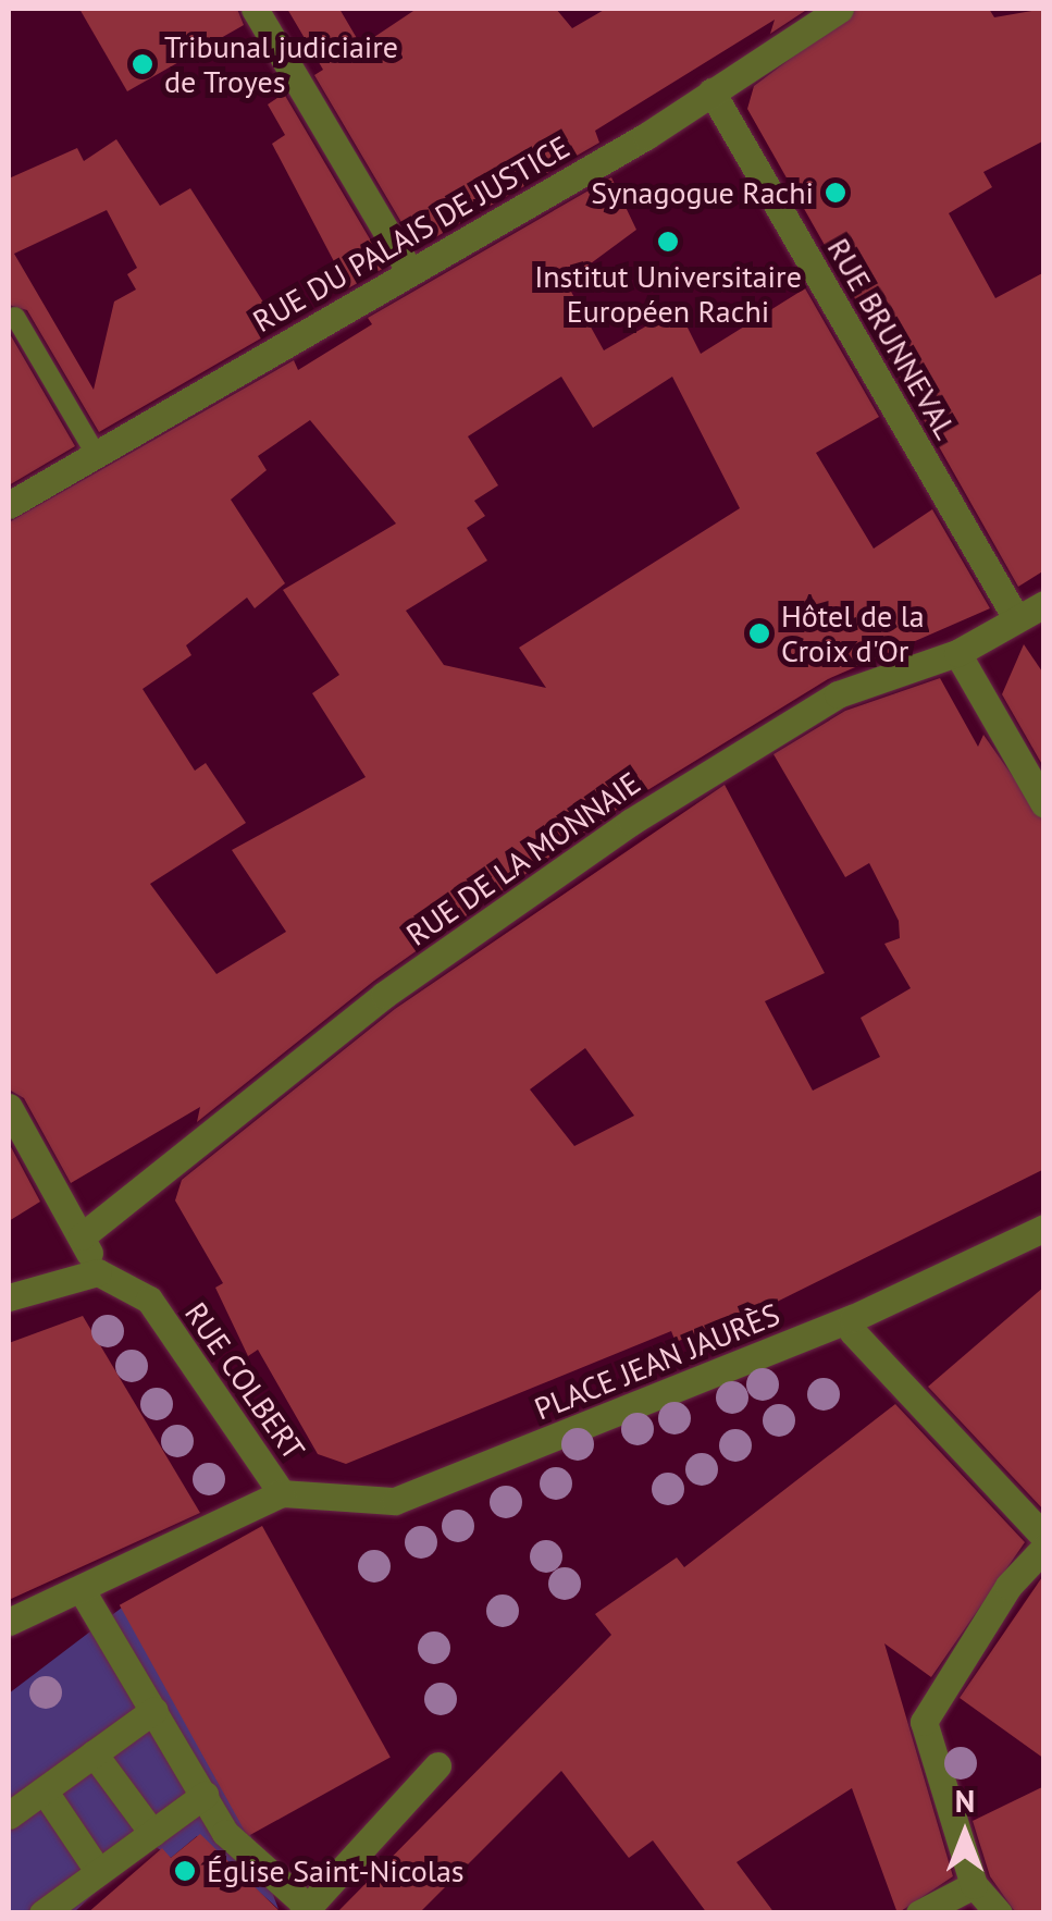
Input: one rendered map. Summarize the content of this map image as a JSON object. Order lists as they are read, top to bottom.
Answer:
{
  "streets": {
    "street": [
      "RUE DU PALAIS DE JUSTICE",
      "RUE BRUNNEVAL",
      "RUE DE LA MONNAIE",
      "PLACE JEAN JAURÈS",
      "RUE COLBERT"
    ]
  },
  "crossings": [
    ["RUE DU PALAIS DE JUSTICE", "RUE BRUNNEVAL"],
    ["RUE BRUNNEVAL", "RUE DE LA MONNAIE"],
    ["PLACE JEAN JAURÈS", "RUE COLBERT"]
  ],
  "places": [
    "Tribunal judiciaire de Troyes",
    "Synagogue Rachi",
    "Institut Universitaire Européen Rachi",
    "Hôtel de la Croix d'Or",
    "Église Saint-Nicolas"
  ],
  "north": "top"
}
